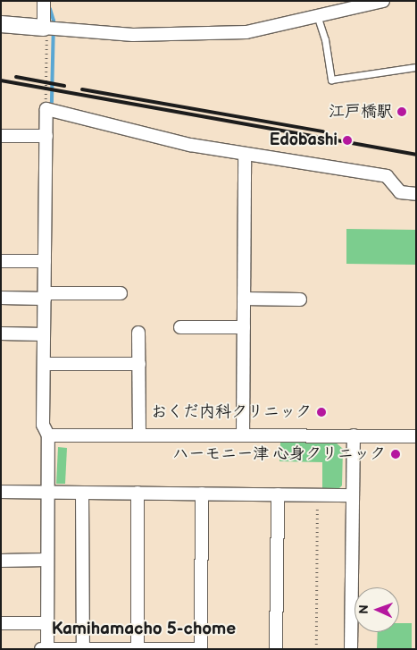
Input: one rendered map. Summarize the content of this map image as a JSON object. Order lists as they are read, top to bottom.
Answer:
{
  "districts": ["Kamihamacho 5-chome"],
  "places": [
    "江戸橋駅",
    "Edobashi",
    "おくだ内科クリニック",
    "ハーモニー津 心身クリニック"
  ],
  "north": "left"
}
